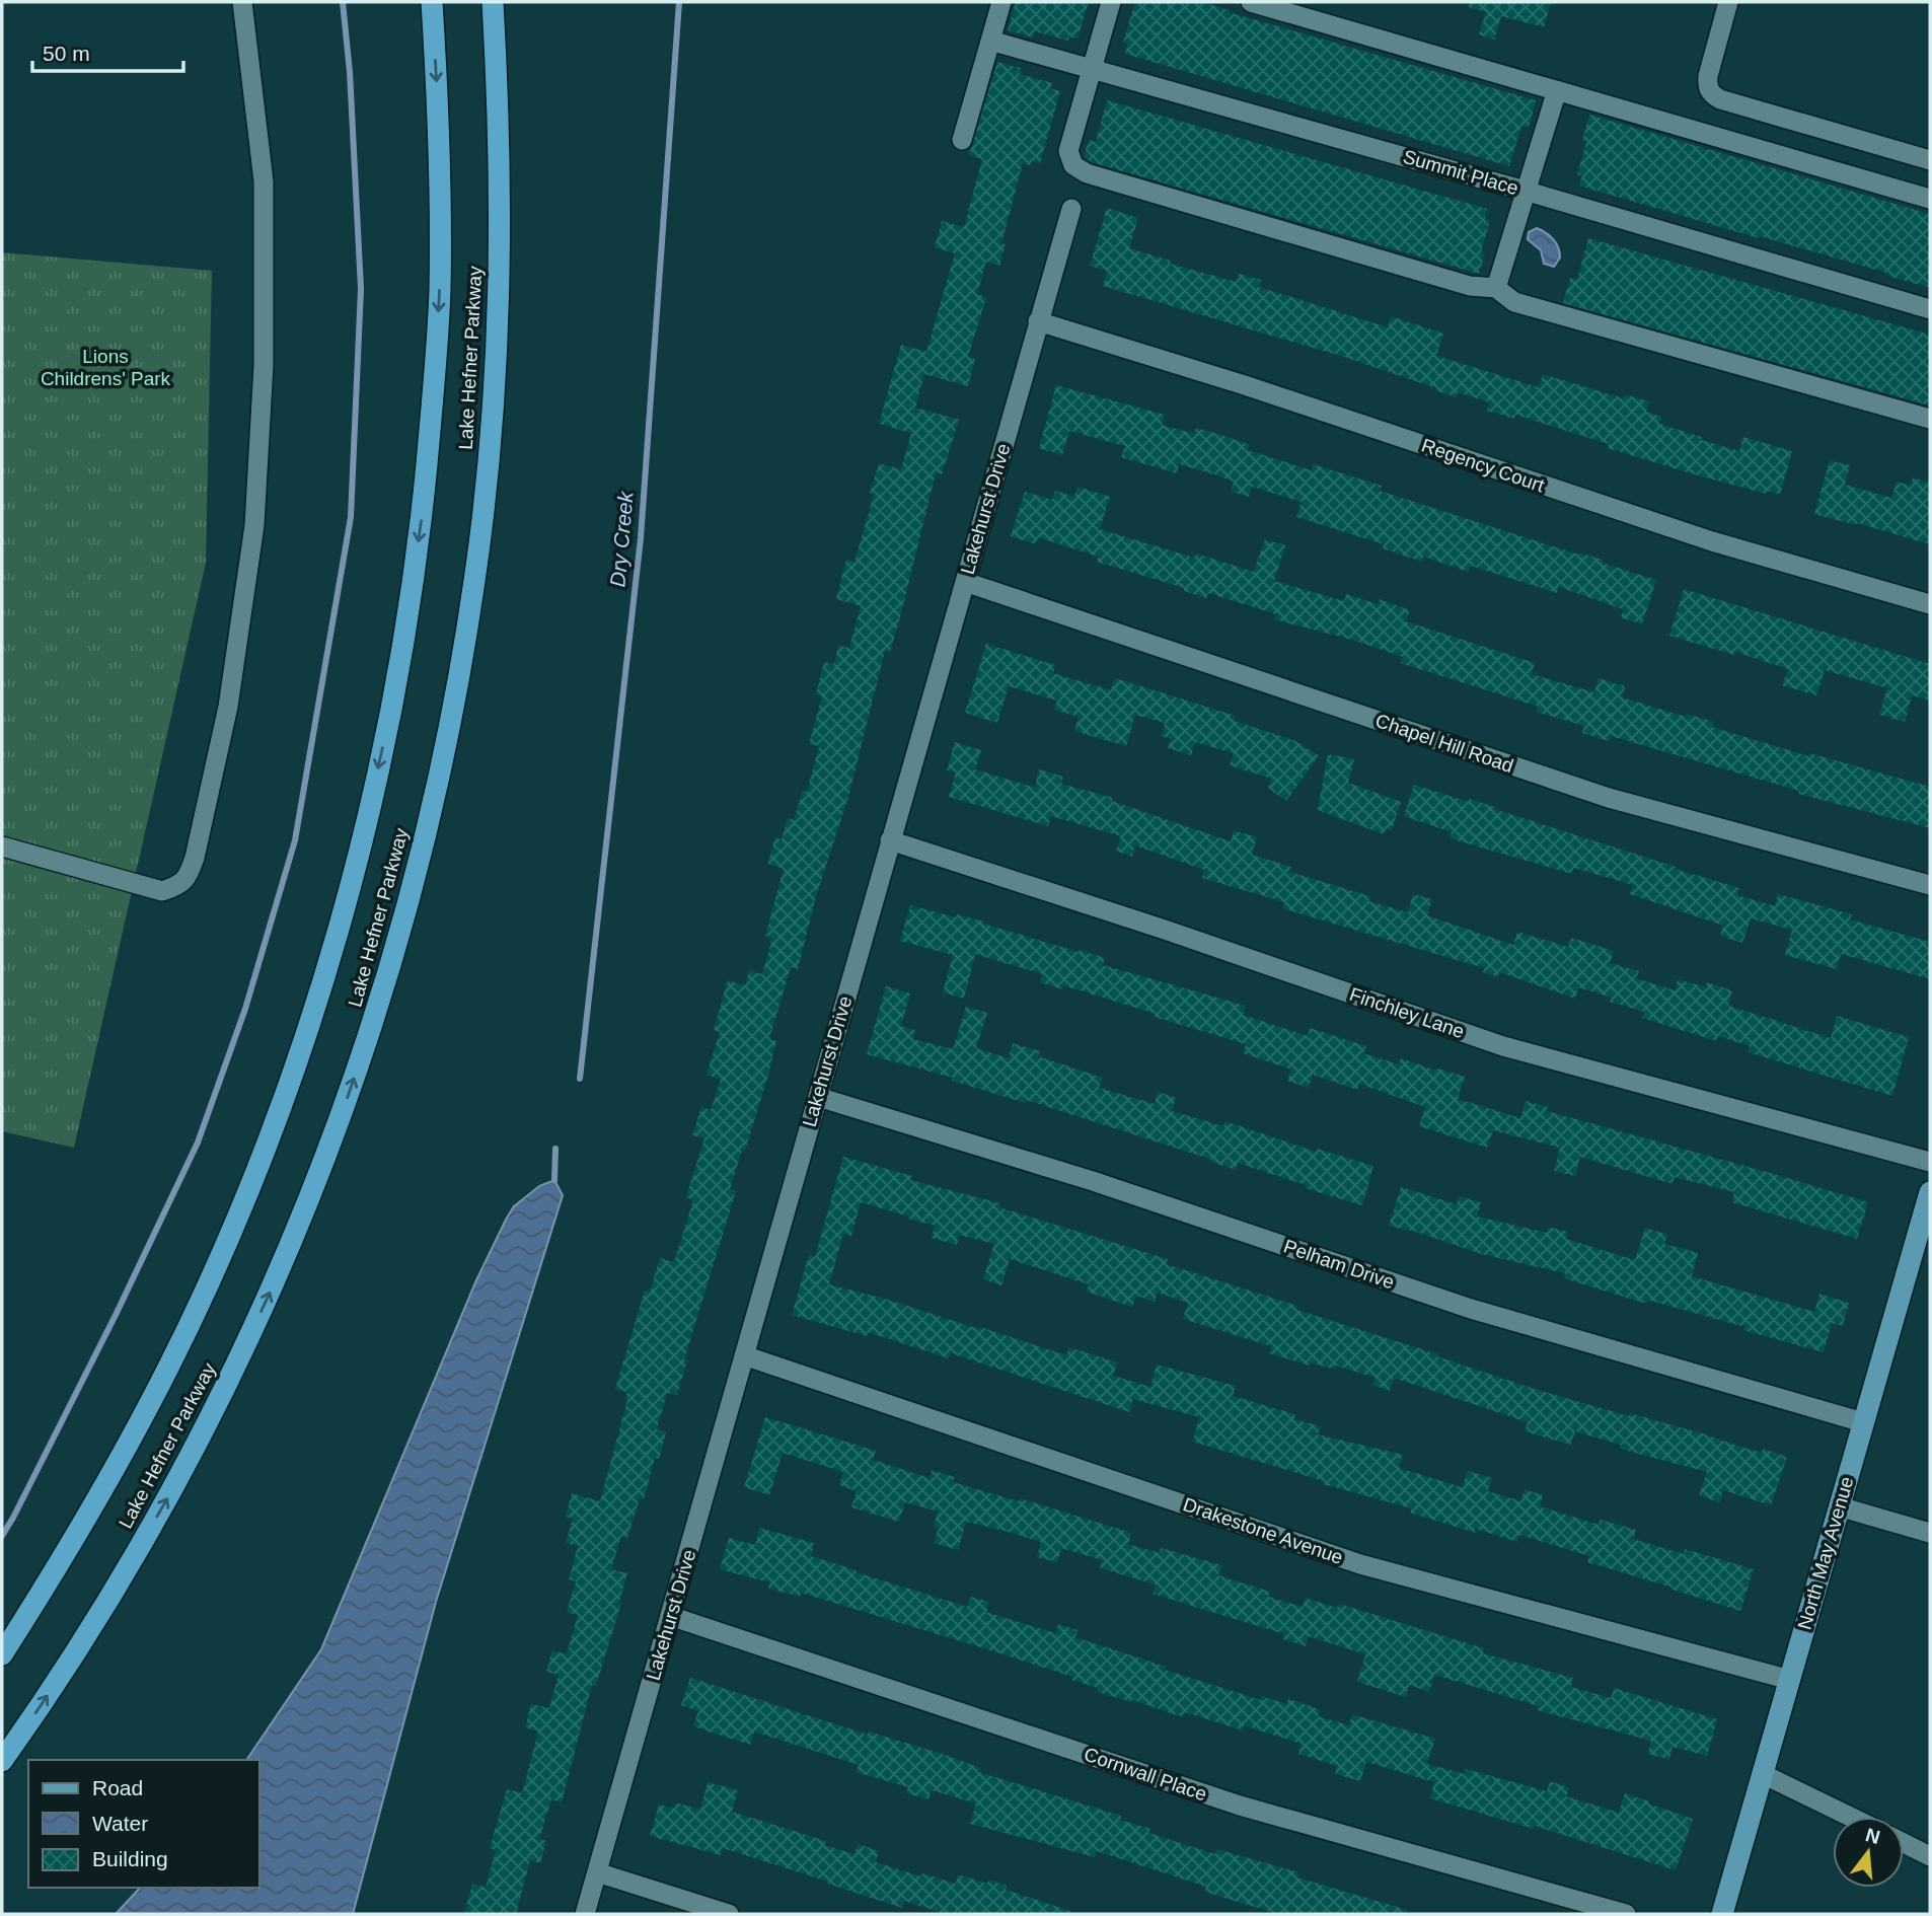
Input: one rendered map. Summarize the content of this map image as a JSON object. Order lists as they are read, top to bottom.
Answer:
{
  "streets": {
    "highway": ["Lake Hefner Parkway"],
    "main road": ["North May Avenue"],
    "street": [
      "Summit Place",
      "Regency Court",
      "Lakehurst Drive",
      "Chapel Hill Road",
      "Finchley Lane",
      "Pelham Drive",
      "Drakestone Avenue",
      "Cornwall Place"
    ]
  },
  "crossings": [
    ["Regency Court", "Lakehurst Drive"],
    ["Lakehurst Drive", "Chapel Hill Road"],
    ["Lakehurst Drive", "Finchley Lane"],
    ["Lakehurst Drive", "Pelham Drive"],
    ["Lakehurst Drive", "Drakestone Avenue"],
    ["Lakehurst Drive", "Cornwall Place"],
    ["Pelham Drive", "North May Avenue"],
    ["Drakestone Avenue", "North May Avenue"]
  ],
  "water": ["Dry Creek"],
  "parks": ["Lions Childrens' Park"],
  "legend": ["Road", "Water", "Building"],
  "scale_bar": "50 m",
  "north": "top"
}
